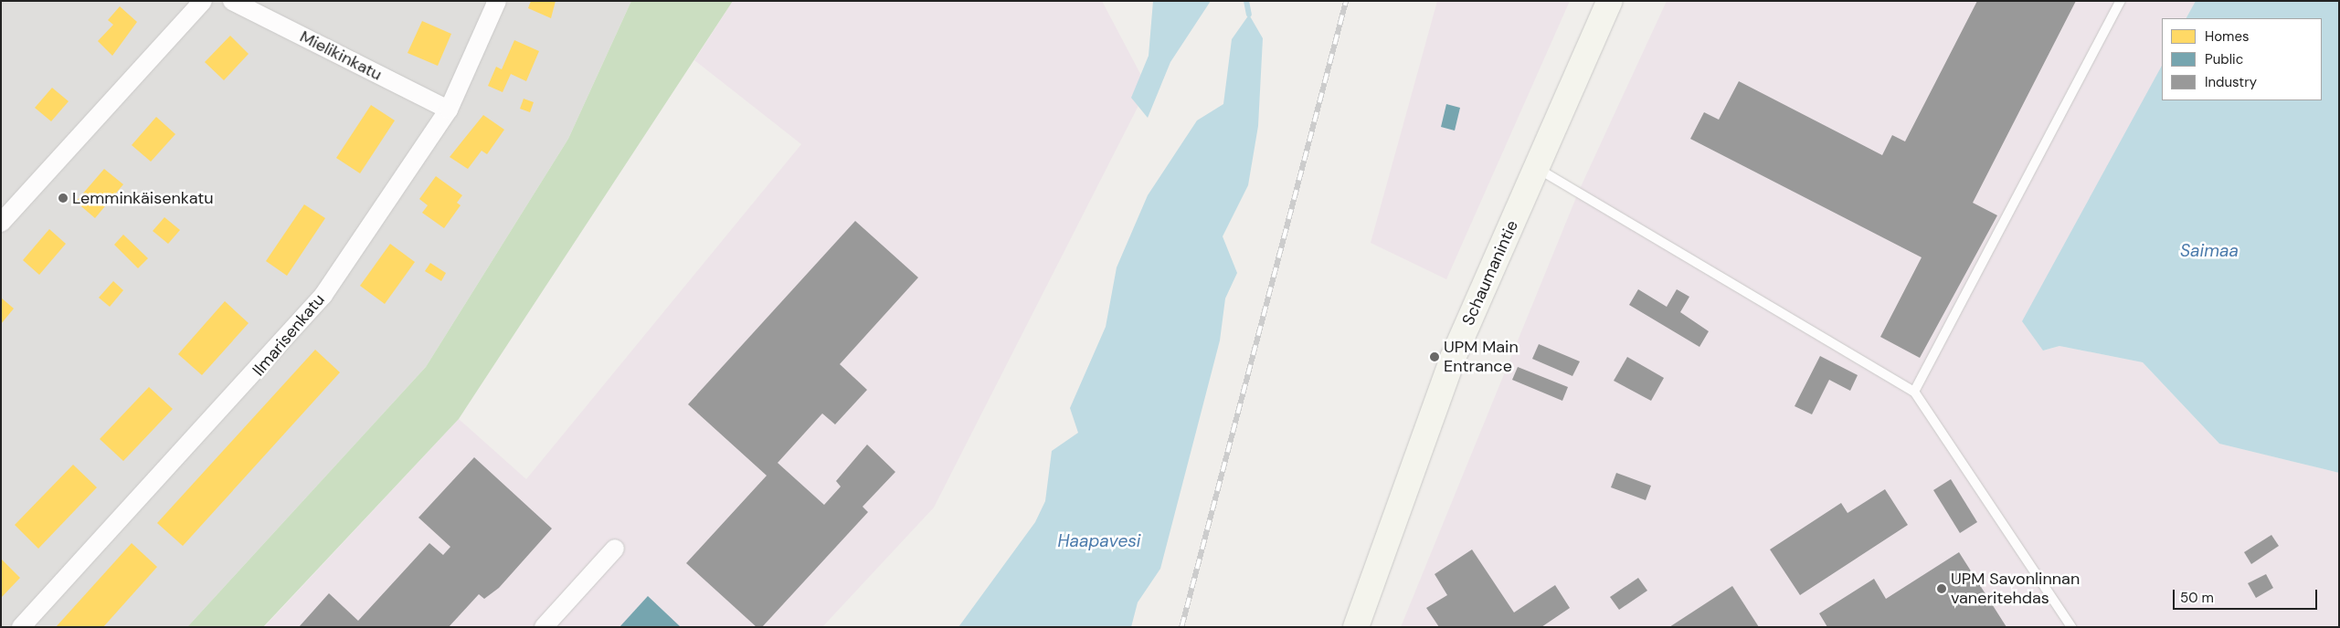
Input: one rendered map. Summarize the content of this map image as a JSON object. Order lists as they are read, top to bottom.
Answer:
{
  "streets": {
    "street": ["Mielikinkatu", "Schaumanintie", "Ilmarisenkatu"]
  },
  "crossings": [
    ["Mielikinkatu", "Ilmarisenkatu"]
  ],
  "water": ["Saimaa", "Haapavesi"],
  "places": ["Lemminkäisenkatu", "UPM Main Entrance", "UPM Savonlinnan vaneritehdas"],
  "legend": ["Homes", "Public", "Industry"],
  "scale_bar": "50 m"
}
